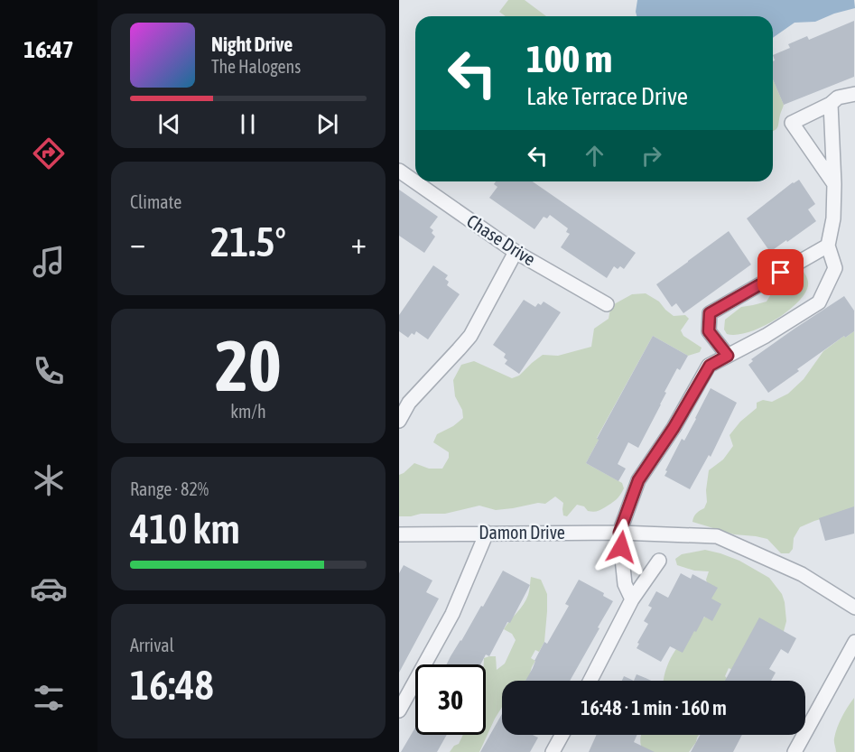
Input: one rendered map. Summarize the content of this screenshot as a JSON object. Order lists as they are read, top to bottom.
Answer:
{
  "streets": {
    "street": ["Chase Drive", "Damon Drive"]
  },
  "page": {
    "tabs": "16:47",
    "turn": ["100 m", "Lake Terrace Drive"],
    "song": ["Night Drive", "The Halogens"],
    "tile": [
      "Climate",
      ["20", "km/h"],
      ["Range · 82%", "410 km"],
      ["Arrival", "16:48"]
    ],
    "heat": ["−", "21.5°", "+"],
    "limit": "30",
    "trip": "16:48 · 1 min · 160 m"
  }
}
